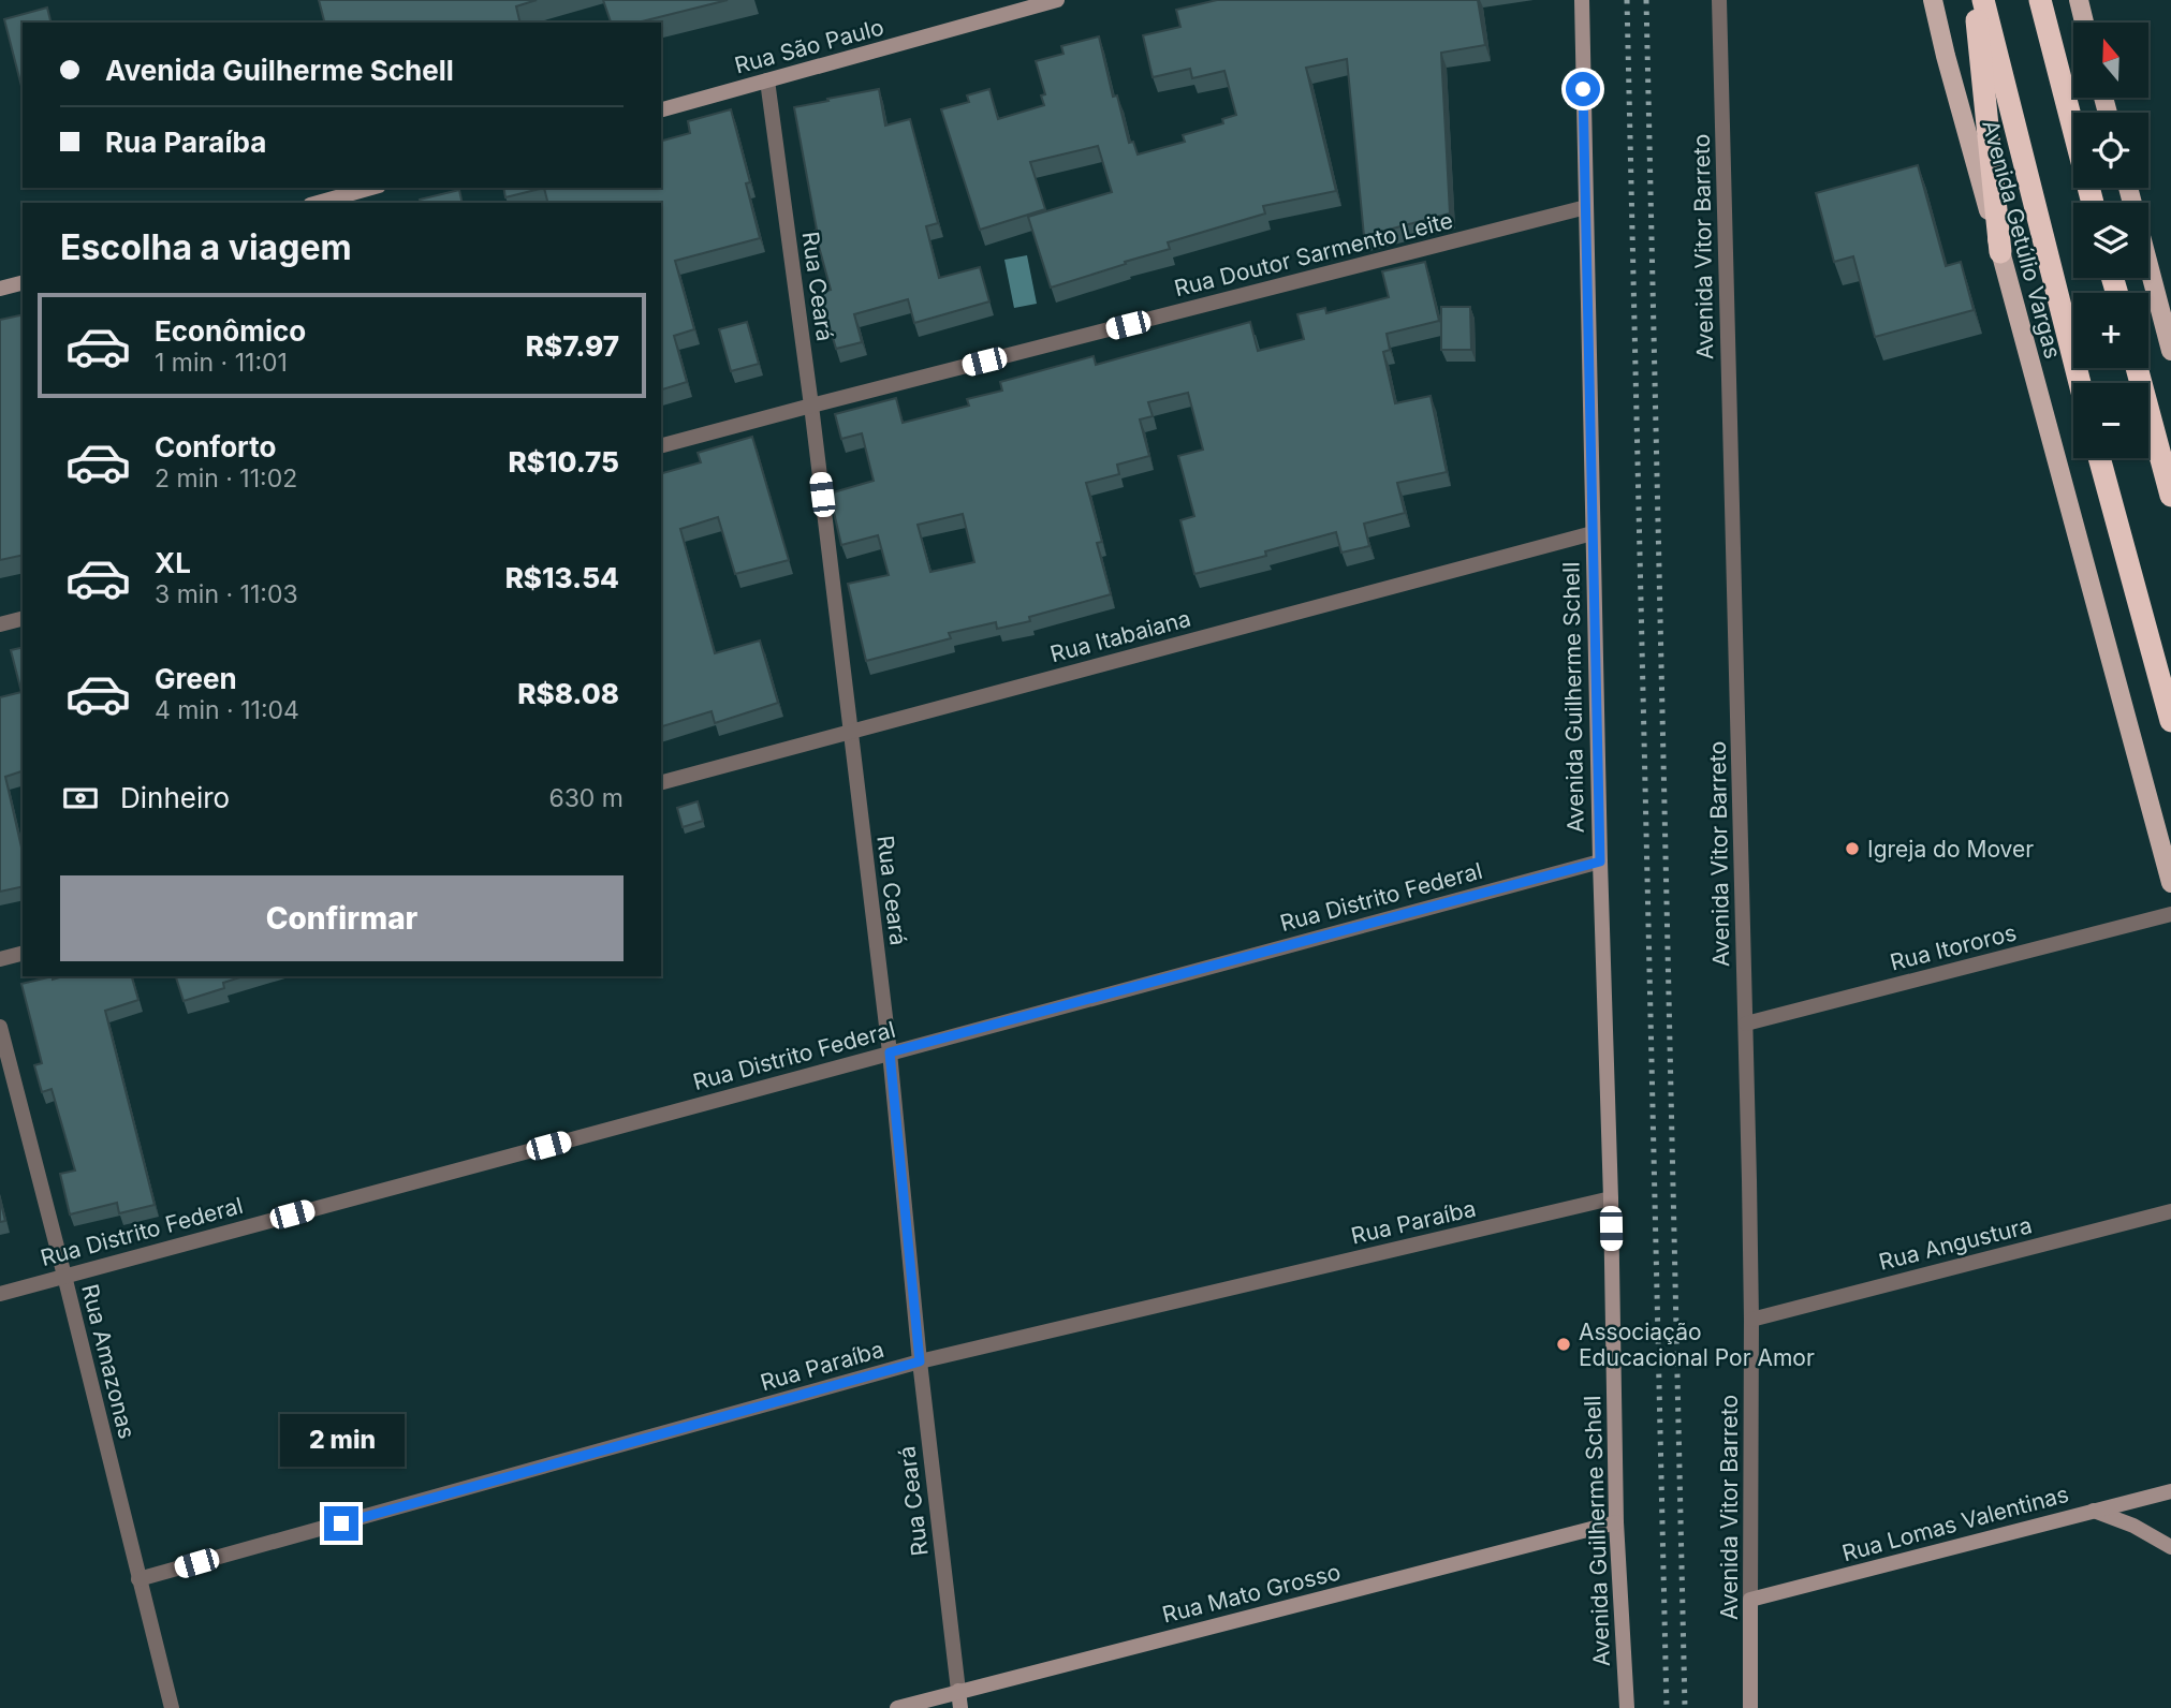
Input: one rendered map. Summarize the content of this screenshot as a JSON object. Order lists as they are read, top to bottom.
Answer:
{
  "streets": {
    "main road": ["Avenida Getúlio Vargas"],
    "street": [
      "Rua São Paulo",
      "Avenida Vitor Barreto",
      "Rua Doutor Sarmento Leite",
      "Rua Ceará",
      "Rua Itabaiana",
      "Avenida Guilherme Schell",
      "Rua Distrito Federal",
      "Rua Itororos",
      "Rua Paraíba",
      "Rua Angustura",
      "Rua Amazonas",
      "Rua Lomas Valentinas",
      "Rua Mato Grosso"
    ]
  },
  "crossings": [
    ["Rua São Paulo", "Rua Ceará"],
    ["Avenida Vitor Barreto", "Rua Itororos"],
    ["Avenida Vitor Barreto", "Rua Angustura"],
    ["Avenida Vitor Barreto", "Rua Lomas Valentinas"],
    ["Rua Doutor Sarmento Leite", "Rua Ceará"],
    ["Rua Doutor Sarmento Leite", "Avenida Guilherme Schell"],
    ["Rua Ceará", "Rua Itabaiana"],
    ["Rua Ceará", "Rua Distrito Federal"],
    ["Rua Ceará", "Rua Paraíba"],
    ["Rua Ceará", "Rua Mato Grosso"],
    ["Rua Itabaiana", "Avenida Guilherme Schell"],
    ["Avenida Guilherme Schell", "Rua Distrito Federal"],
    ["Avenida Guilherme Schell", "Rua Paraíba"],
    ["Avenida Guilherme Schell", "Rua Mato Grosso"],
    ["Rua Distrito Federal", "Rua Amazonas"],
    ["Rua Paraíba", "Rua Amazonas"]
  ],
  "places": ["Igreja do Mover", "Associação Educacional Por Amor"],
  "north": "top",
  "page": {
    "map_buttons": ["+", "−"],
    "banner": ["Avenida Guilherme Schell", "Rua Paraíba"],
    "heading": "Escolha a viagem",
    "list": [
      {
        "name": "Econômico",
        "note": "1 min · 11:01",
        "value": "R$7.97"
      },
      {
        "name": "Conforto",
        "note": "2 min · 11:02",
        "value": "R$10.75"
      },
      {
        "name": "XL",
        "note": "3 min · 11:03",
        "value": "R$13.54"
      },
      {
        "name": "Green",
        "note": "4 min · 11:04",
        "value": "R$8.08"
      }
    ],
    "pay": ["Dinheiro", "630 m"],
    "buttons": "Confirmar",
    "bubble": "2 min"
  }
}
